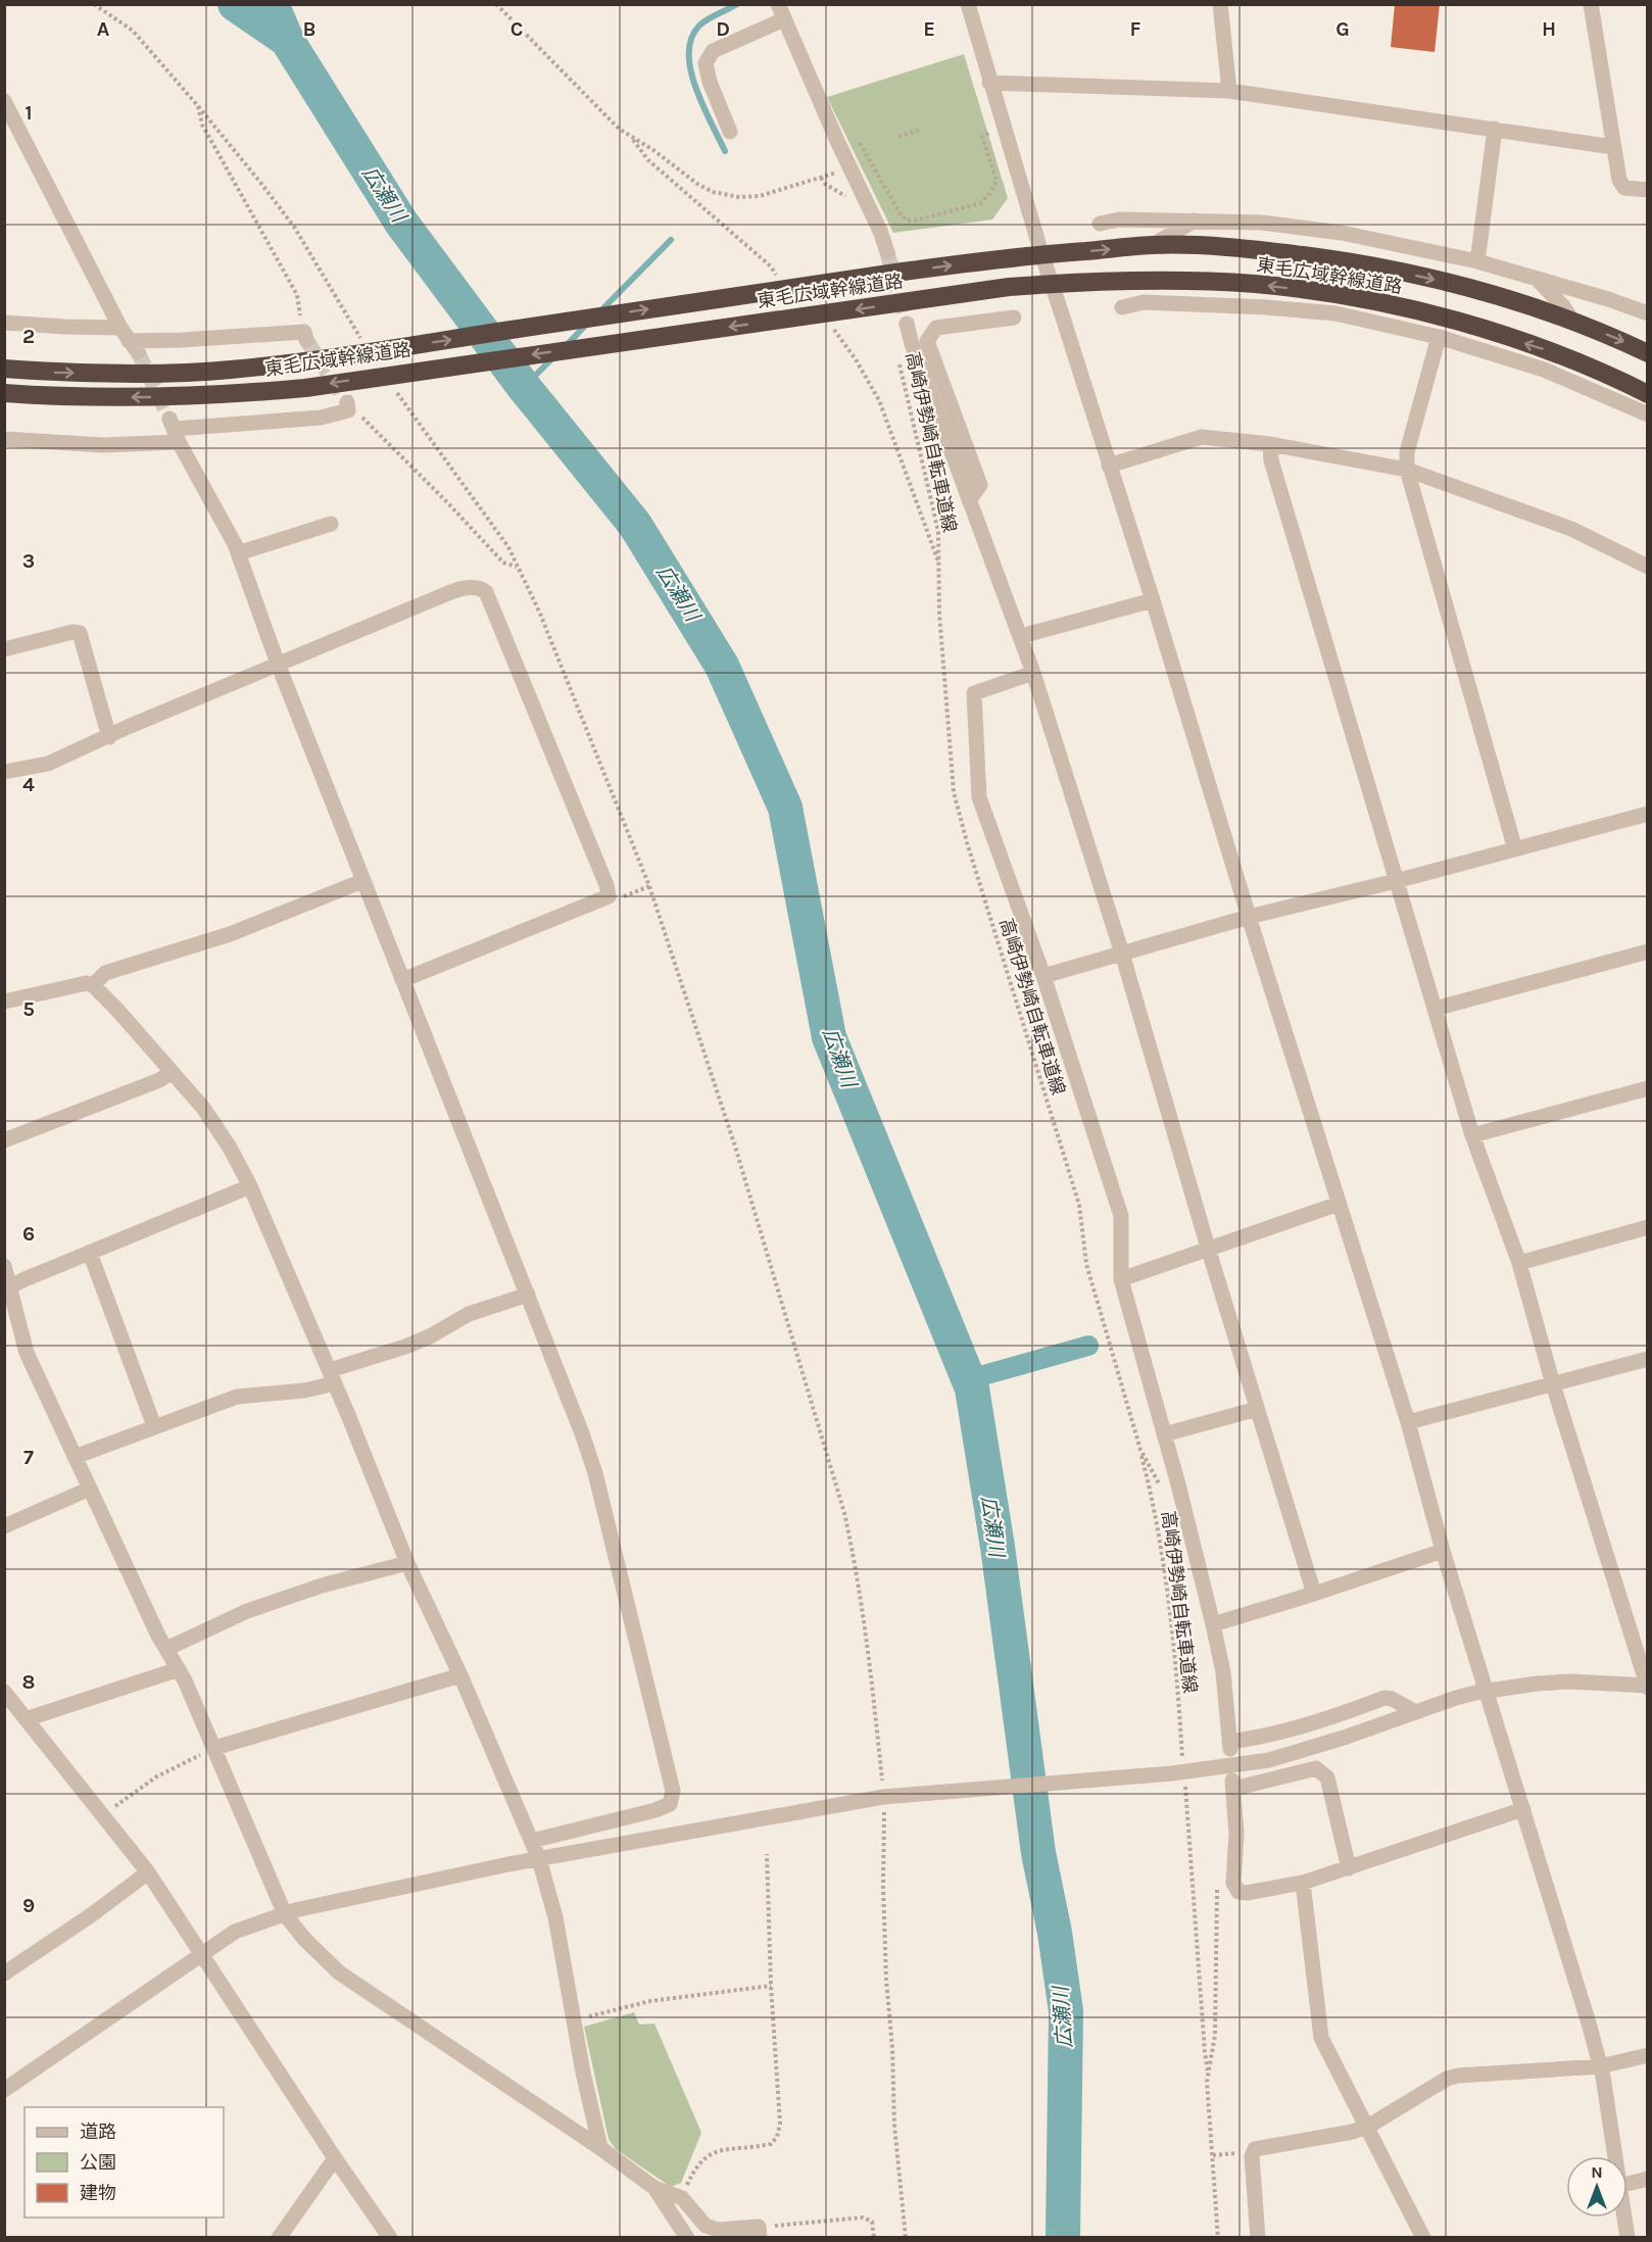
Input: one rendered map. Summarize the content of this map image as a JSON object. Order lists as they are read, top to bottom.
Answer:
{
  "streets": {
    "highway": ["東毛広域幹線道路"],
    "path": ["高崎伊勢崎自転車道線"]
  },
  "water": ["広瀬川"],
  "legend": ["道路", "公園", "建物"],
  "north": "top",
  "grid": {
    "columns": [
      "A",
      "B",
      "C",
      "D",
      "E",
      "F",
      "G",
      "H"
    ],
    "rows": [
      "1",
      "2",
      "3",
      "4",
      "5",
      "6",
      "7",
      "8",
      "9"
    ]
  }
}
